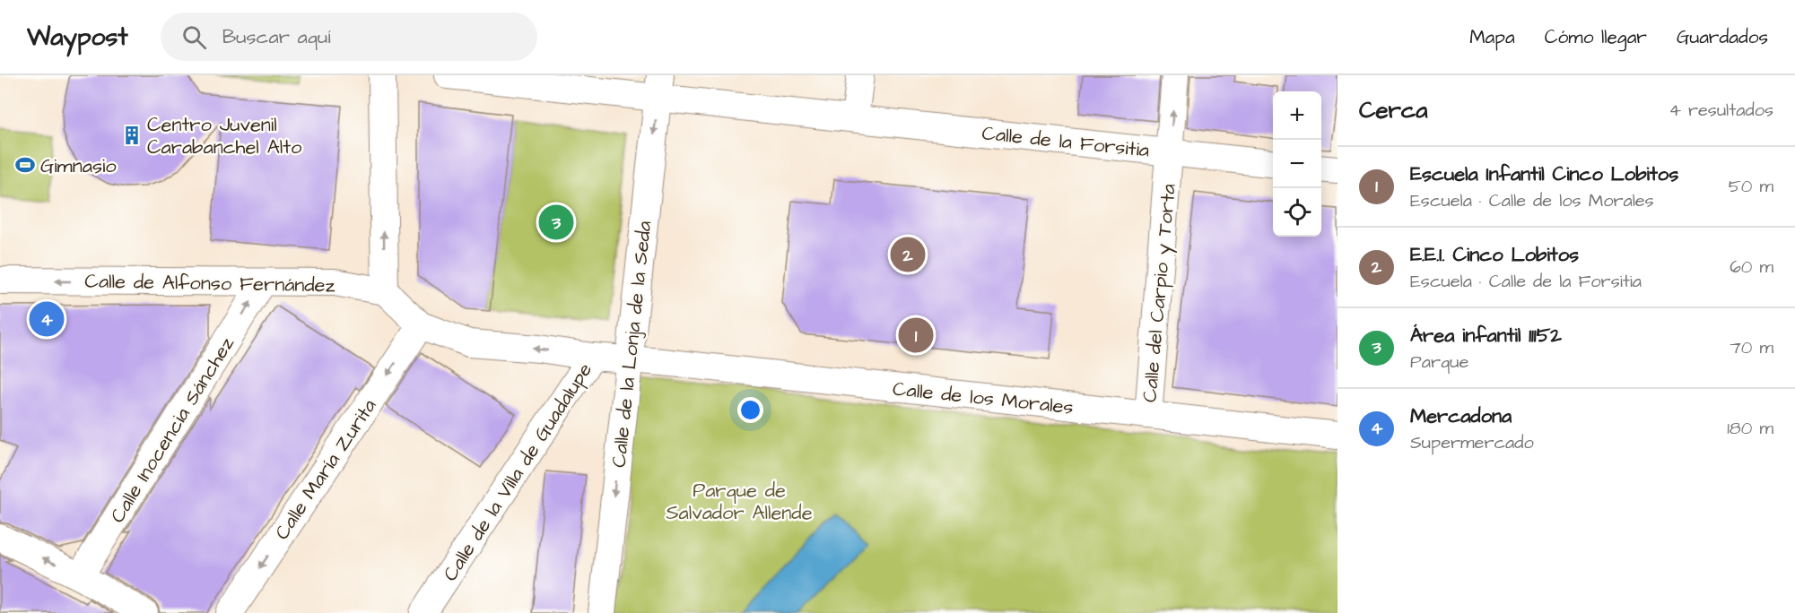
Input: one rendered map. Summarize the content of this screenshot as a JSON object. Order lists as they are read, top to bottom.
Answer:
{
  "streets": {
    "street": [
      "Calle de la Forsitia",
      "Calle de Alfonso Fernández",
      "Calle del Carpio y Torta",
      "Calle de la Lonja de la Seda",
      "Calle de los Morales",
      "Calle Inocencia Sánchez",
      "Calle María Zurita",
      "Calle de la Villa de Guadalupe"
    ]
  },
  "crossings": [
    ["Calle de la Forsitia", "Calle del Carpio y Torta"],
    ["Calle de la Forsitia", "Calle de la Lonja de la Seda"],
    ["Calle de Alfonso Fernández", "Calle Inocencia Sánchez"],
    ["Calle del Carpio y Torta", "Calle de los Morales"],
    ["Calle de la Lonja de la Seda", "Calle de los Morales"]
  ],
  "one_way": [
    "Calle de Alfonso Fernández",
    "Calle de la Lonja de la Seda",
    "Calle Inocencia Sánchez",
    "Calle María Zurita"
  ],
  "parks": ["Parque de Salvador Allende"],
  "places": {
    "building": ["Centro Juvenil Carabanchel Alto"],
    "sports": ["Gimnasio"]
  },
  "page": {
    "header": "Waypost",
    "search": "Buscar aquí",
    "nav": ["Mapa", "Cómo llegar", "Guardados"],
    "heading": ["Cerca", "4 resultados"],
    "map_buttons": ["+", "−"],
    "list": [
      {
        "mark": "1",
        "name": "Escuela Infantil Cinco Lobitos",
        "note": "Escuela · Calle de los Morales",
        "value": "50 m"
      },
      {
        "mark": "2",
        "name": "E.E.I. Cinco Lobitos",
        "note": "Escuela · Calle de la Forsitia",
        "value": "60 m"
      },
      {
        "mark": "3",
        "name": "Área infantil 11152",
        "note": "Parque",
        "value": "70 m"
      },
      {
        "mark": "4",
        "name": "Mercadona",
        "note": "Supermercado",
        "value": "180 m"
      }
    ],
    "pins": [
      "3",
      "2",
      "4",
      "1"
    ]
  }
}
